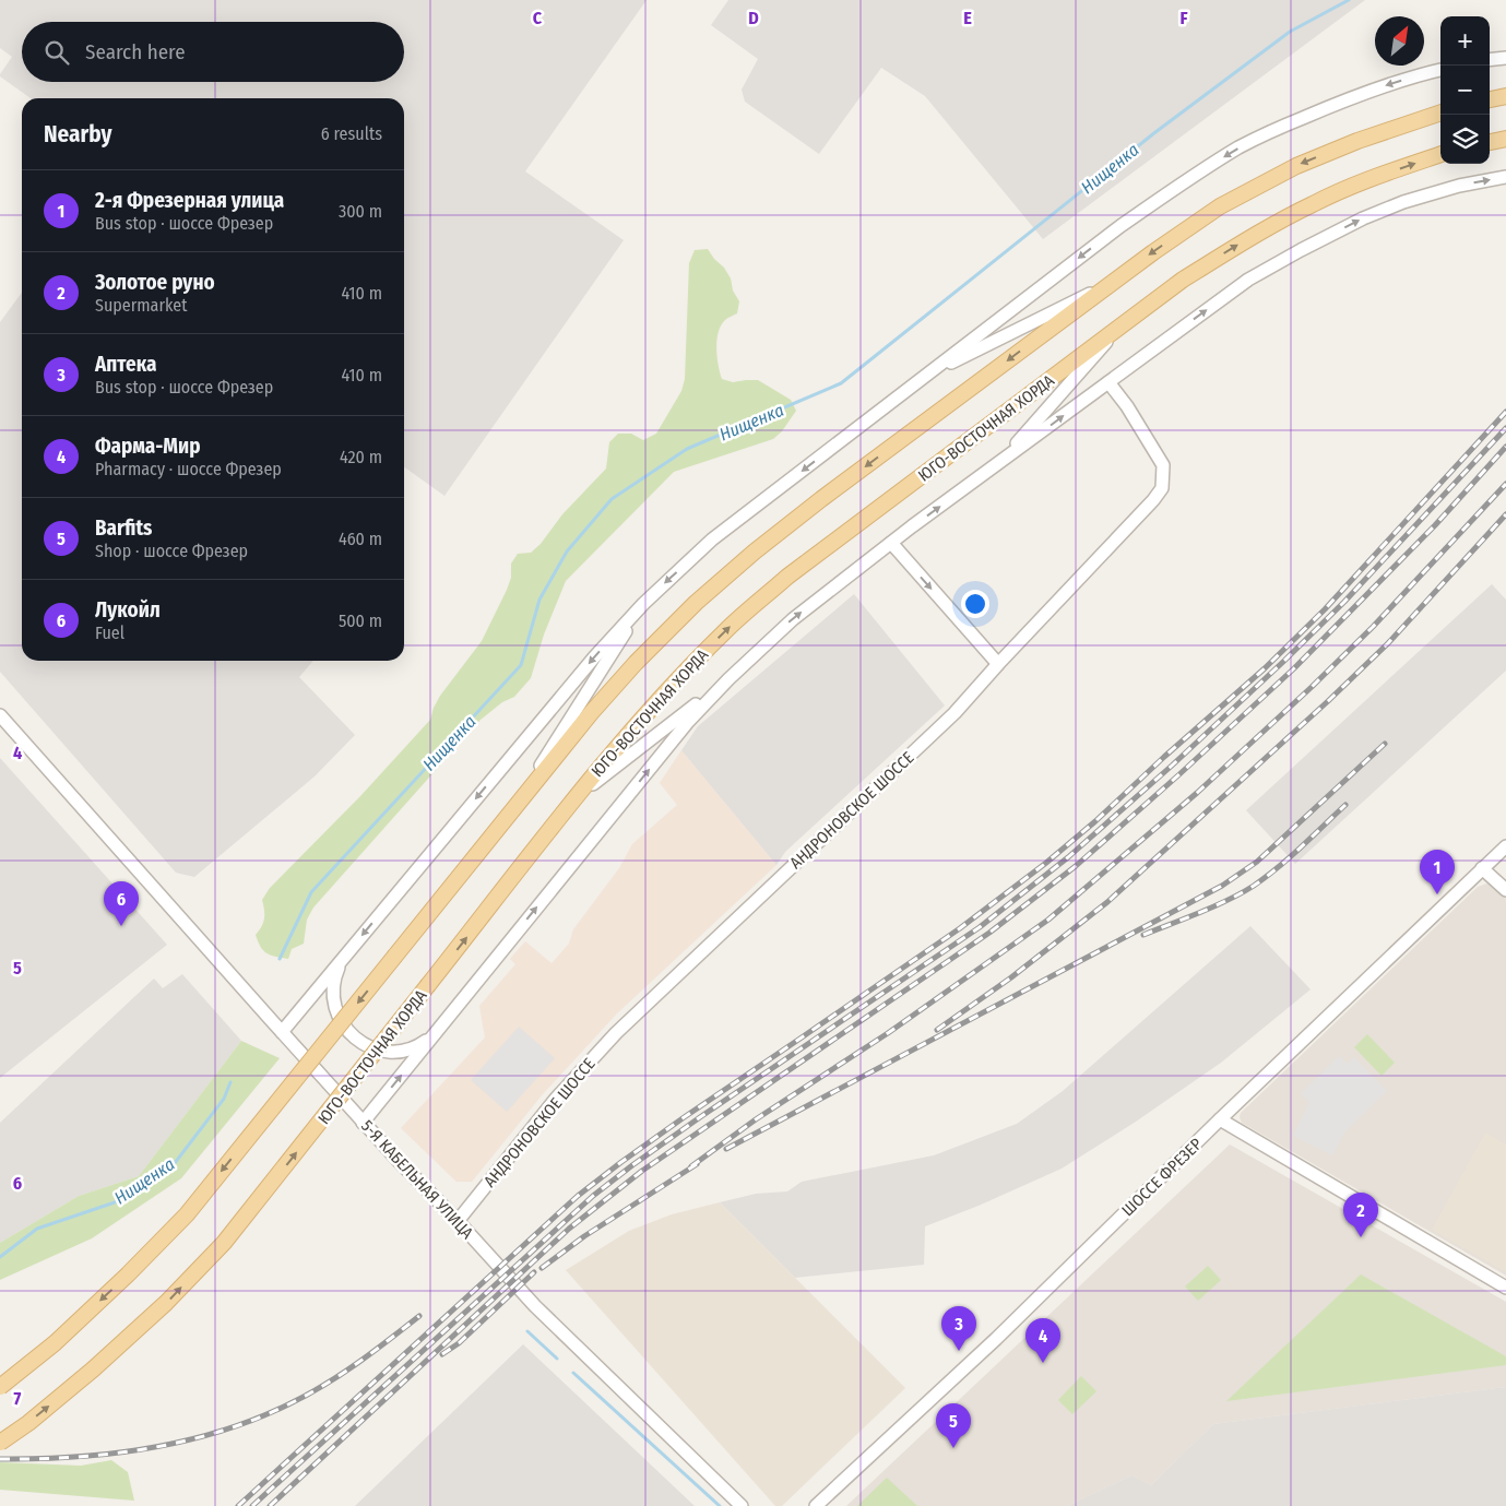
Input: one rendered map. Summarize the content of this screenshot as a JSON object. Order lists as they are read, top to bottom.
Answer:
{
  "streets": {
    "main road": ["ЮГО-ВОСТОЧНАЯ ХОРДА"],
    "street": ["АНДРОНОВСКОЕ ШОССЕ", "ШОССЕ ФРЕЗЕР", "5-Я КАБЕЛЬНАЯ УЛИЦА"]
  },
  "crossings": [
    ["АНДРОНОВСКОЕ ШОССЕ", "5-Я КАБЕЛЬНАЯ УЛИЦА"]
  ],
  "water": ["Нищенка"],
  "north": "top right",
  "page": {
    "map_buttons": ["+", "−"],
    "search": "Search here",
    "heading": ["Nearby", "6 results"],
    "list": [
      {
        "mark": "1",
        "name": "2-я Фрезерная улица",
        "note": "Bus stop · шоссе Фрезер",
        "value": "300 m"
      },
      {
        "mark": "2",
        "name": "Золотое руно",
        "note": "Supermarket",
        "value": "410 m"
      },
      {
        "mark": "3",
        "name": "Аптека",
        "note": "Bus stop · шоссе Фрезер",
        "value": "410 m"
      },
      {
        "mark": "4",
        "name": "Фарма-Мир",
        "note": "Pharmacy · шоссе Фрезер",
        "value": "420 m"
      },
      {
        "mark": "5",
        "name": "Barfits",
        "note": "Shop · шоссе Фрезер",
        "value": "460 m"
      },
      {
        "mark": "6",
        "name": "Лукойл",
        "note": "Fuel",
        "value": "500 m"
      }
    ],
    "pins": [
      "1",
      "6",
      "2",
      "3",
      "4",
      "5"
    ]
  },
  "grid": {
    "columns": [
      "C",
      "D",
      "E",
      "F"
    ],
    "rows": [
      "4",
      "5",
      "6",
      "7"
    ]
  }
}
